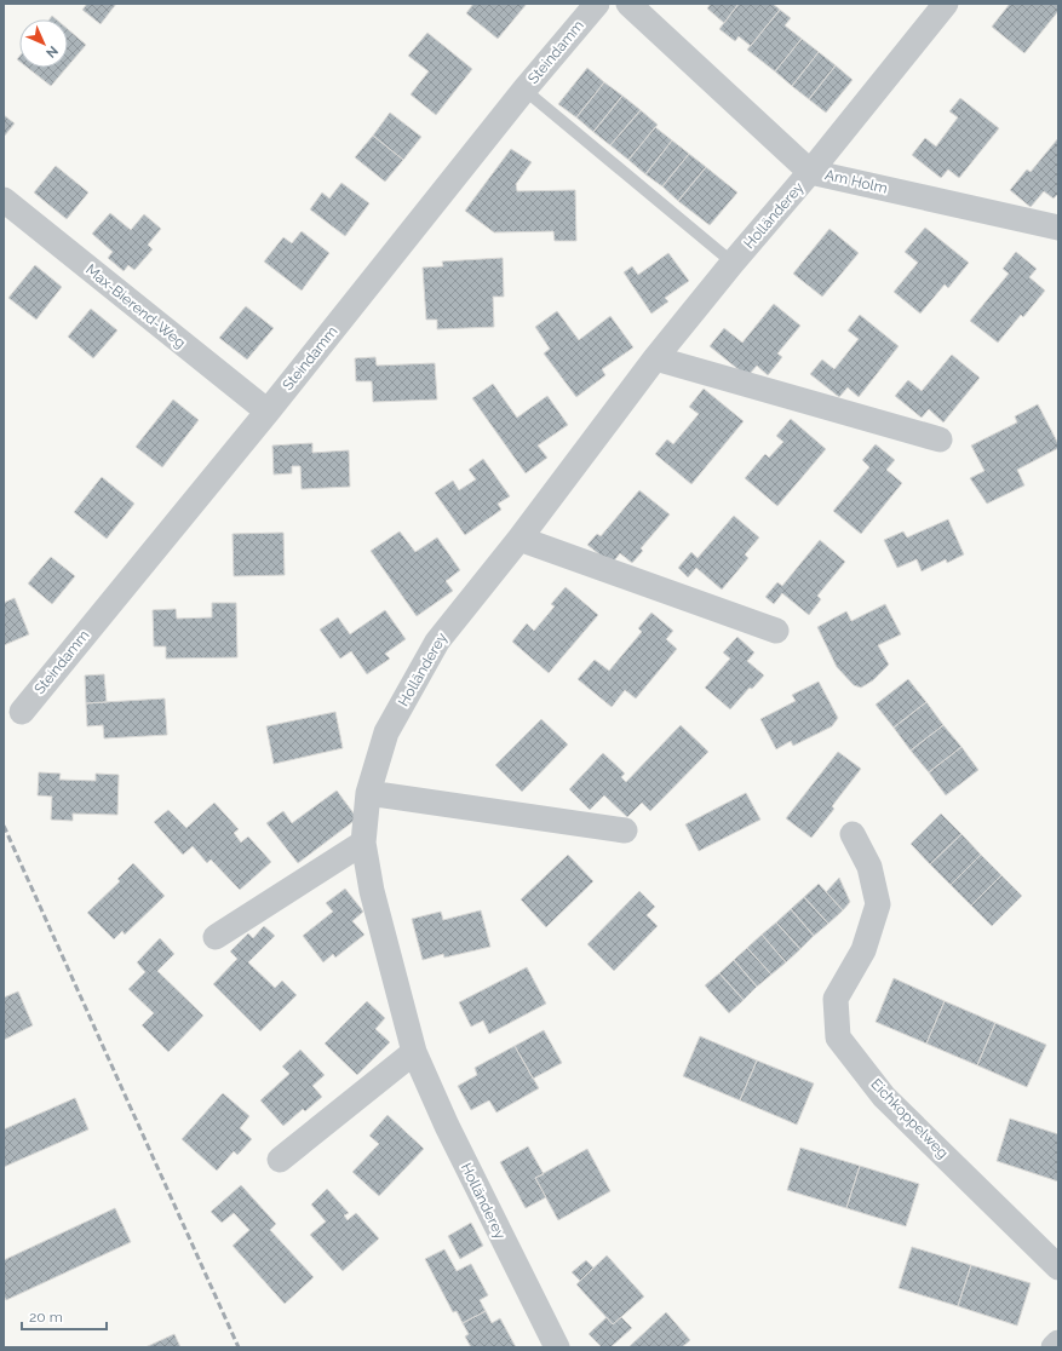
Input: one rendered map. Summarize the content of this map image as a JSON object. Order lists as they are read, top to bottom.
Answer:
{
  "streets": {
    "street": [
      "Steindamm",
      "Am Holm",
      "Holländerey",
      "Max-Bierend-Weg",
      "Eichkoppelweg"
    ]
  },
  "crossings": [
    ["Steindamm", "Max-Bierend-Weg"],
    ["Am Holm", "Holländerey"]
  ],
  "scale_bar": "20 m",
  "north": "bottom right"
}
